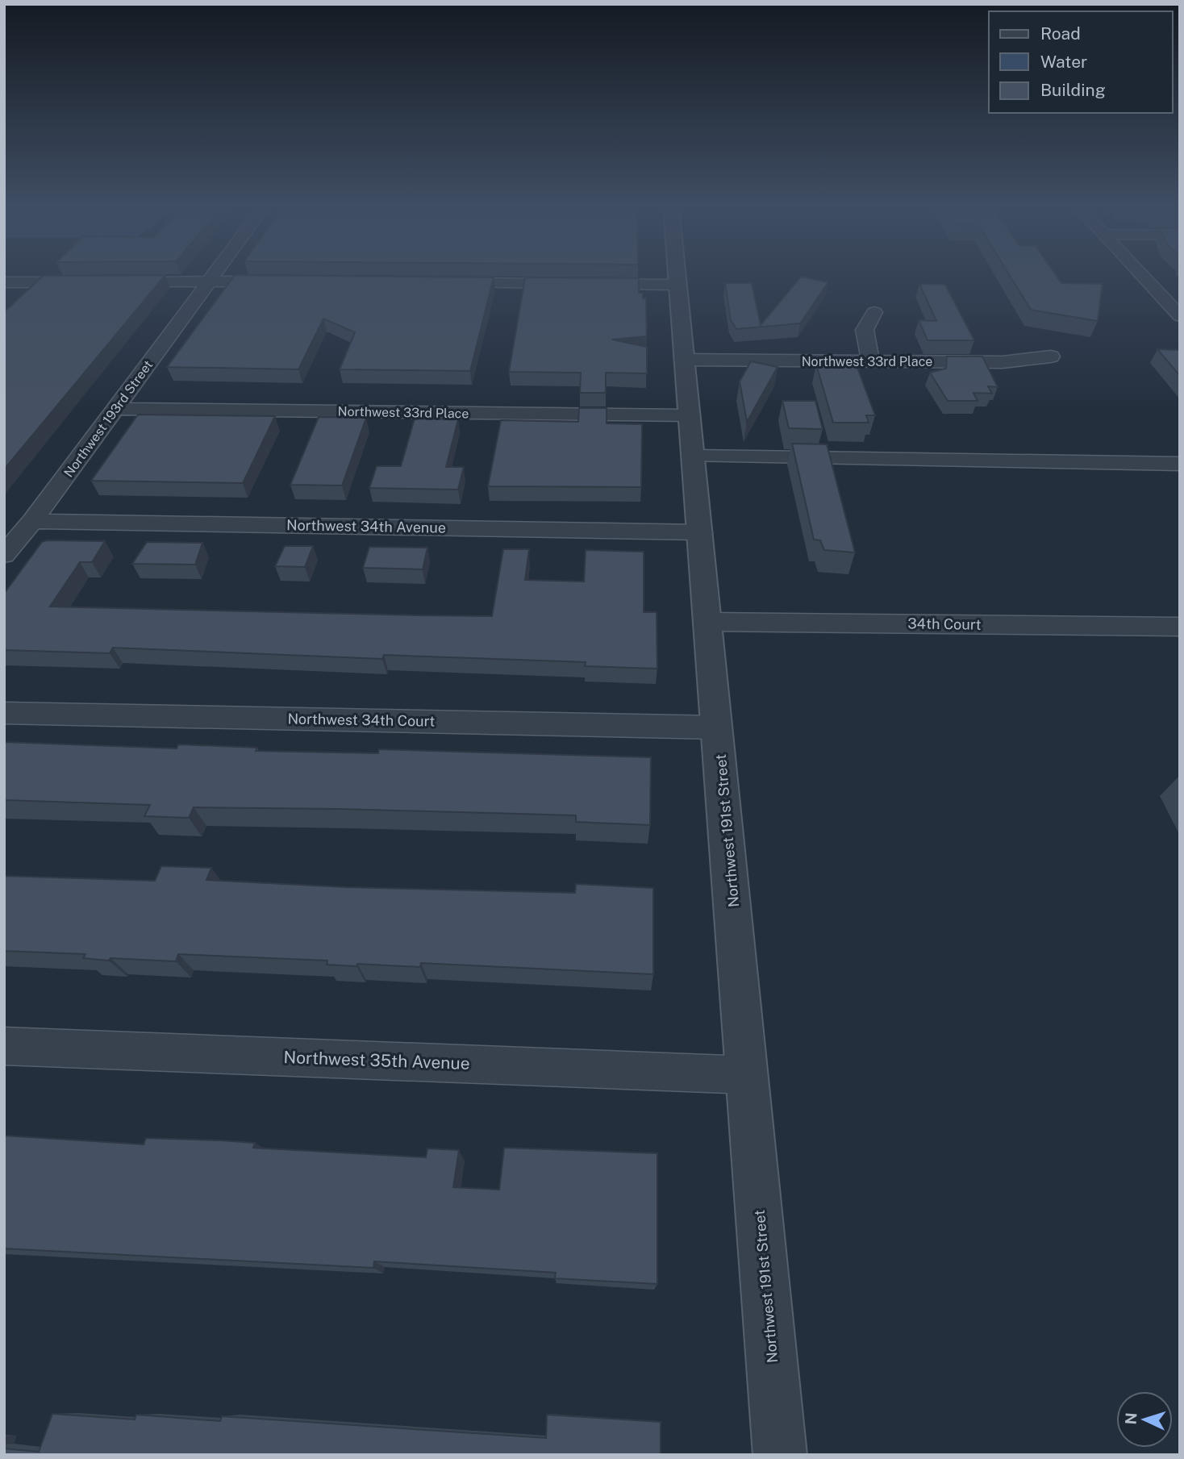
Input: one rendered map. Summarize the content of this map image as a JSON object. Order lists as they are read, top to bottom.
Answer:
{
  "streets": {
    "street": [
      "Northwest 33rd Place",
      "Northwest 193rd Street",
      "Northwest 34th Avenue",
      "34th Court",
      "Northwest 34th Court",
      "Northwest 191st Street",
      "Northwest 35th Avenue"
    ]
  },
  "crossings": [
    ["Northwest 33rd Place", "Northwest 193rd Street"],
    ["Northwest 33rd Place", "Northwest 191st Street"],
    ["Northwest 193rd Street", "Northwest 34th Avenue"],
    ["Northwest 34th Avenue", "Northwest 191st Street"],
    ["34th Court", "Northwest 191st Street"],
    ["Northwest 34th Court", "Northwest 191st Street"],
    ["Northwest 191st Street", "Northwest 35th Avenue"]
  ],
  "legend": ["Road", "Water", "Building"],
  "north": "left"
}
